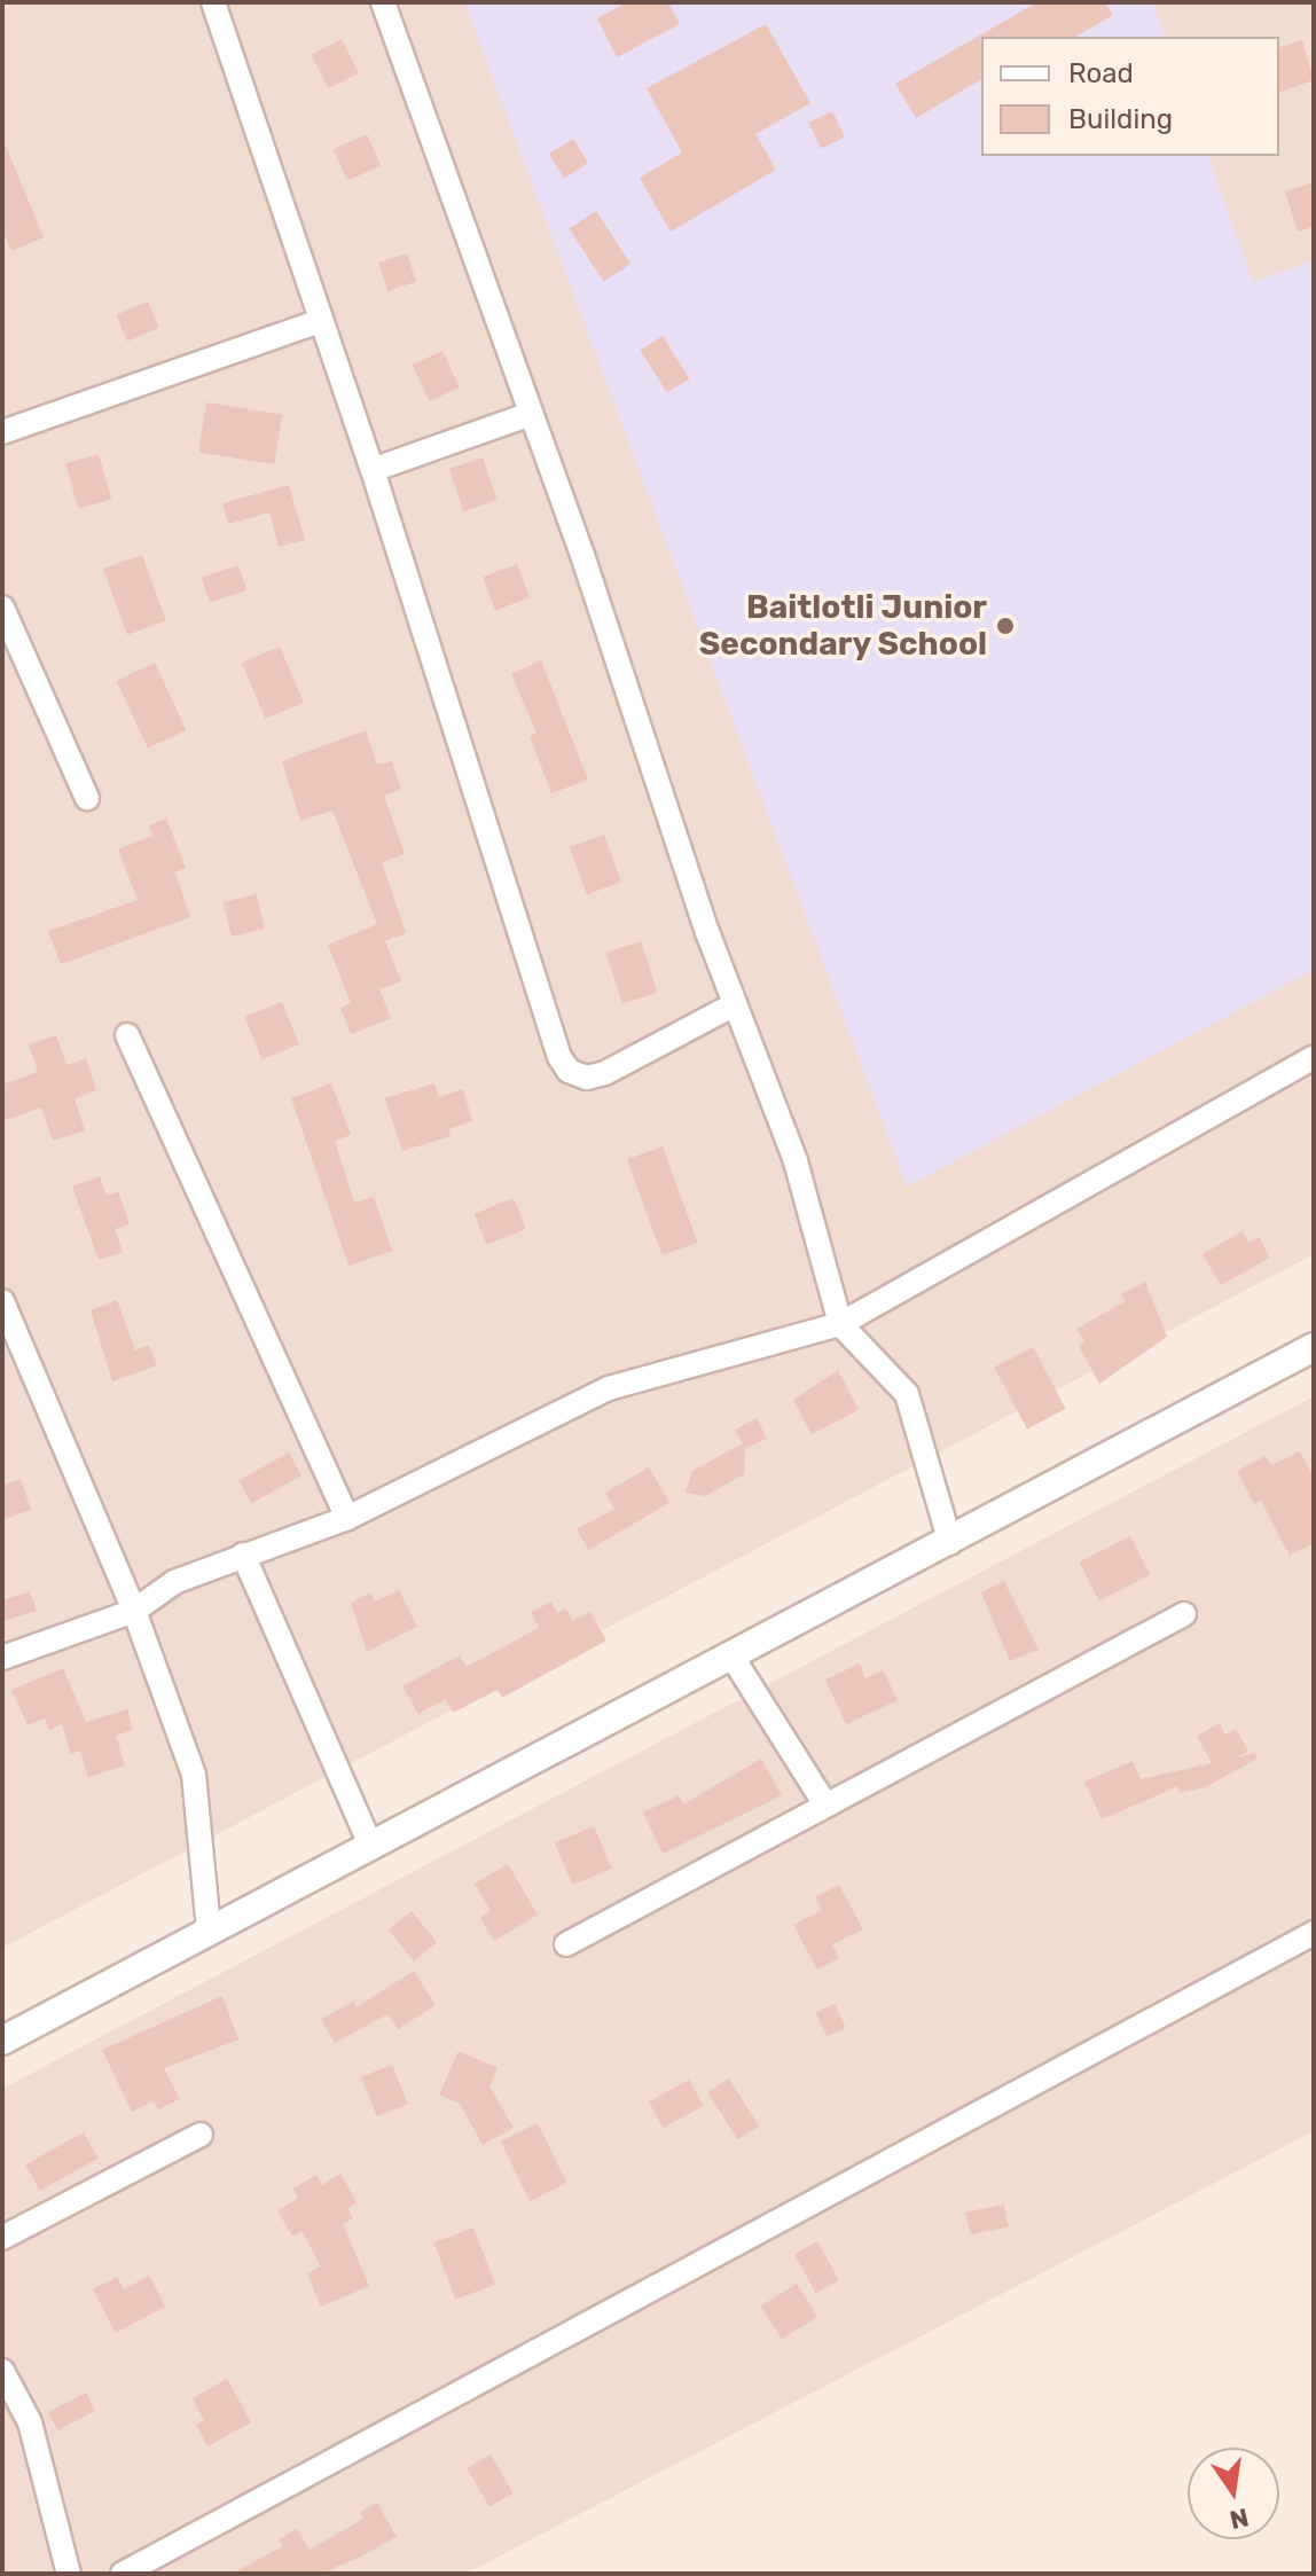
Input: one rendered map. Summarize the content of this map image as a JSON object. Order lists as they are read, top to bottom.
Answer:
{
  "places": ["Baitlotli Junior Secondary School"],
  "legend": ["Road", "Building"],
  "north": "bottom"
}
